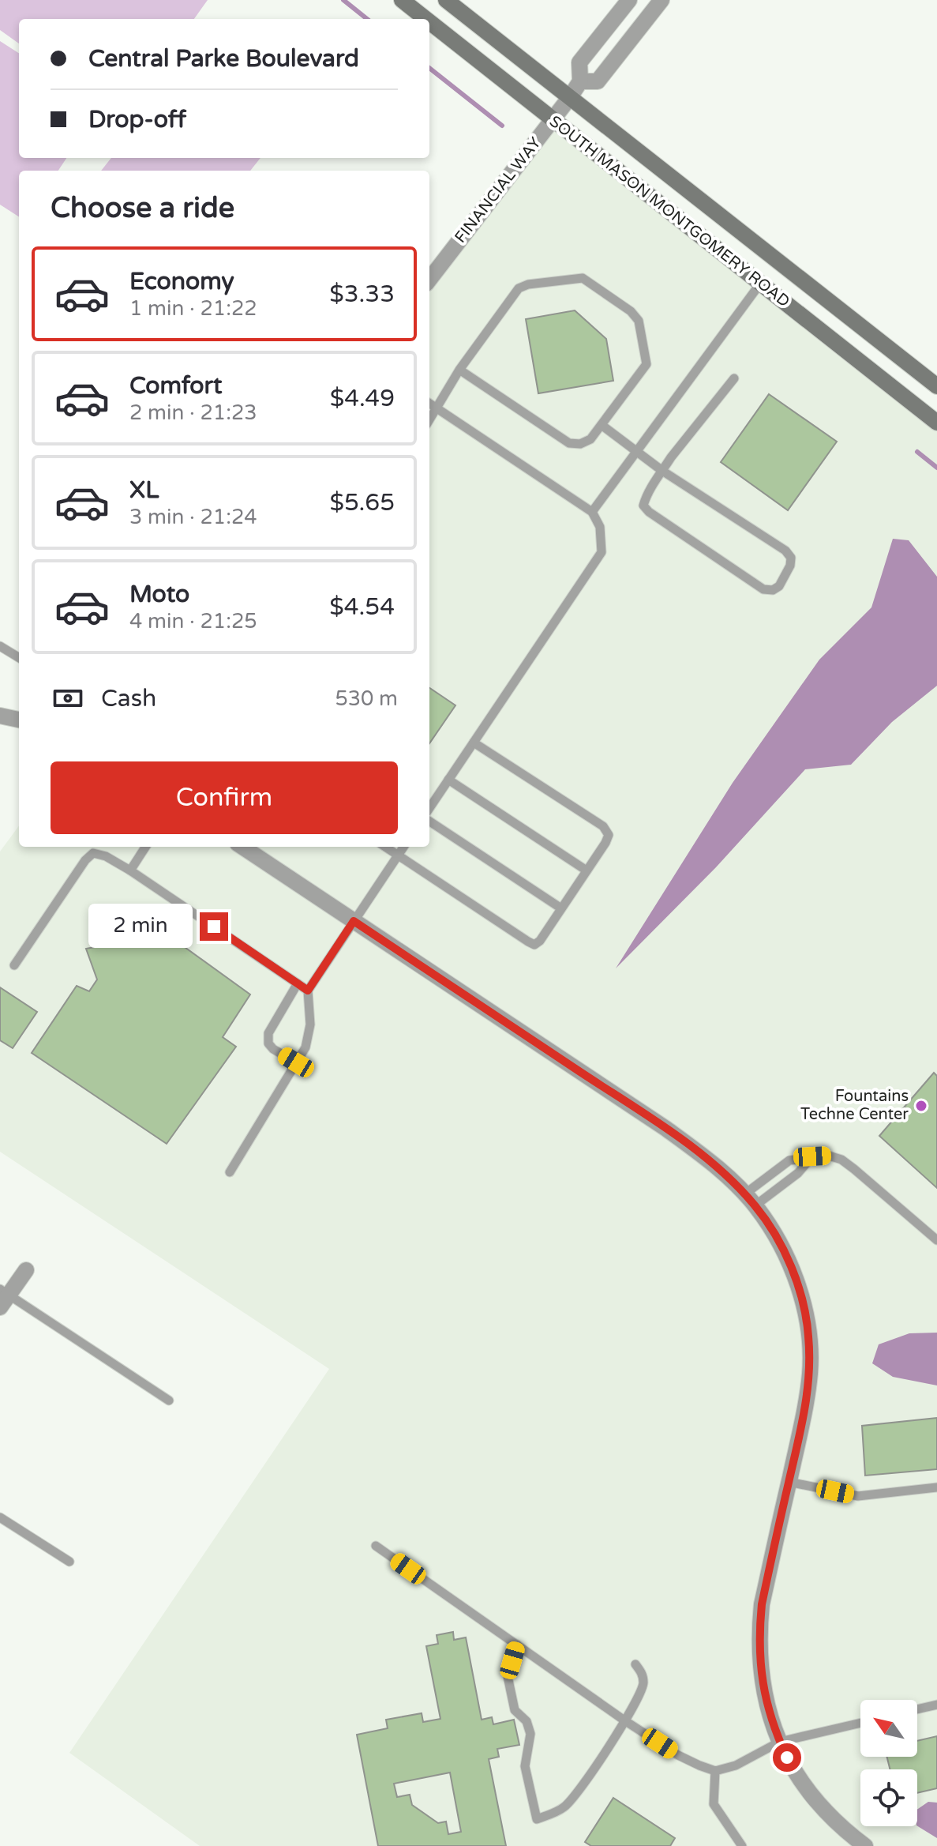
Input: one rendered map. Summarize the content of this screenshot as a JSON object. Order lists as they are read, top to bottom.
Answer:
{
  "streets": {
    "main road": ["SOUTH MASON MONTGOMERY ROAD"],
    "street": ["FINANCIAL WAY"]
  },
  "crossings": [
    ["FINANCIAL WAY", "SOUTH MASON MONTGOMERY ROAD"]
  ],
  "places": ["Fountains Techne Center"],
  "north": "top left",
  "page": {
    "banner": ["Central Parke Boulevard", "Drop-off"],
    "heading": "Choose a ride",
    "list": [
      {
        "name": "Economy",
        "note": "1 min · 21:22",
        "value": "$3.33"
      },
      {
        "name": "Comfort",
        "note": "2 min · 21:23",
        "value": "$4.49"
      },
      {
        "name": "XL",
        "note": "3 min · 21:24",
        "value": "$5.65"
      },
      {
        "name": "Moto",
        "note": "4 min · 21:25",
        "value": "$4.54"
      }
    ],
    "pay": ["Cash", "530 m"],
    "buttons": "Confirm",
    "bubble": "2 min"
  }
}
